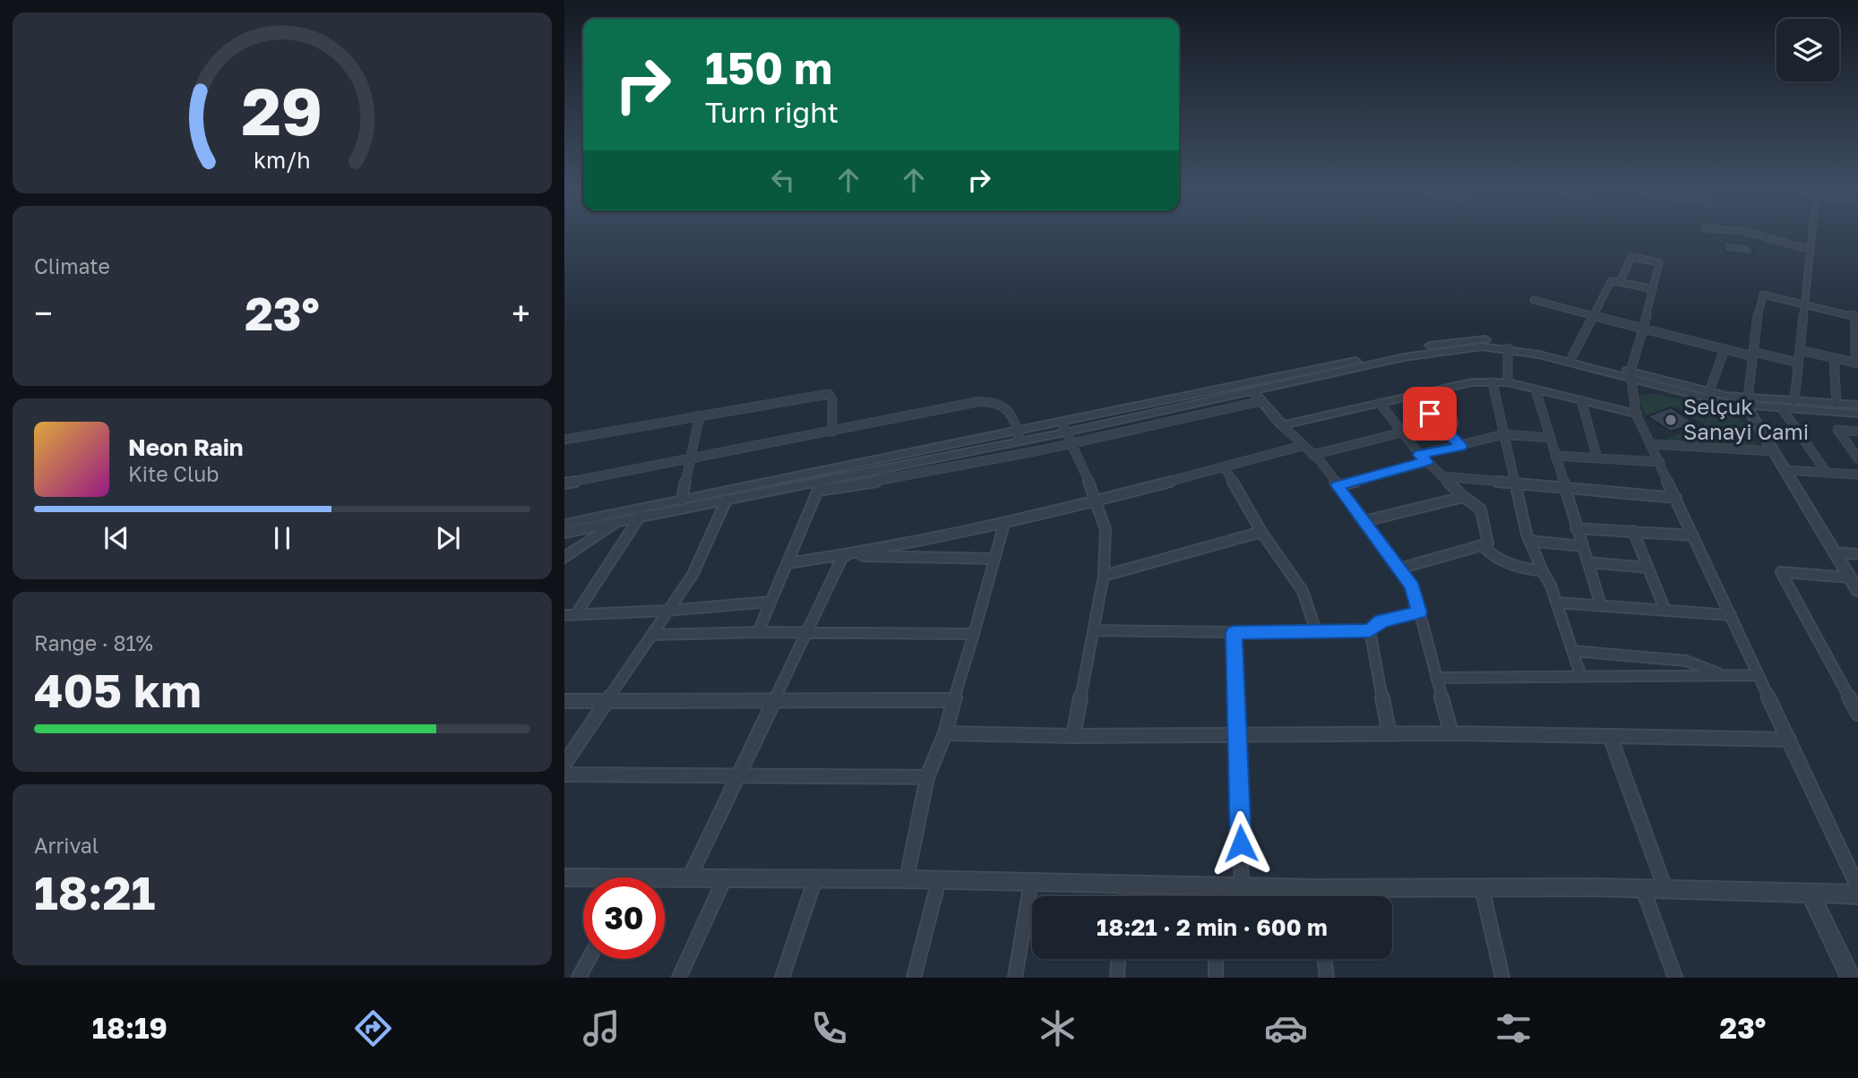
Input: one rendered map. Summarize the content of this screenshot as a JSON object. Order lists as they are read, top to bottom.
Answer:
{
  "places": ["Selçuk Sanayi Cami"],
  "page": {
    "turn": ["150 m", "Turn right"],
    "tile": [
      "Climate",
      ["Range · 81%", "405 km"],
      ["Arrival", "18:21"]
    ],
    "heat": ["−", "23°", "+"],
    "song": ["Neon Rain", "Kite Club"],
    "limit": "30",
    "trip": "18:21 · 2 min · 600 m",
    "tabs": ["18:19", "23°"],
    "gauge": ["29", "km/h"]
  }
}
